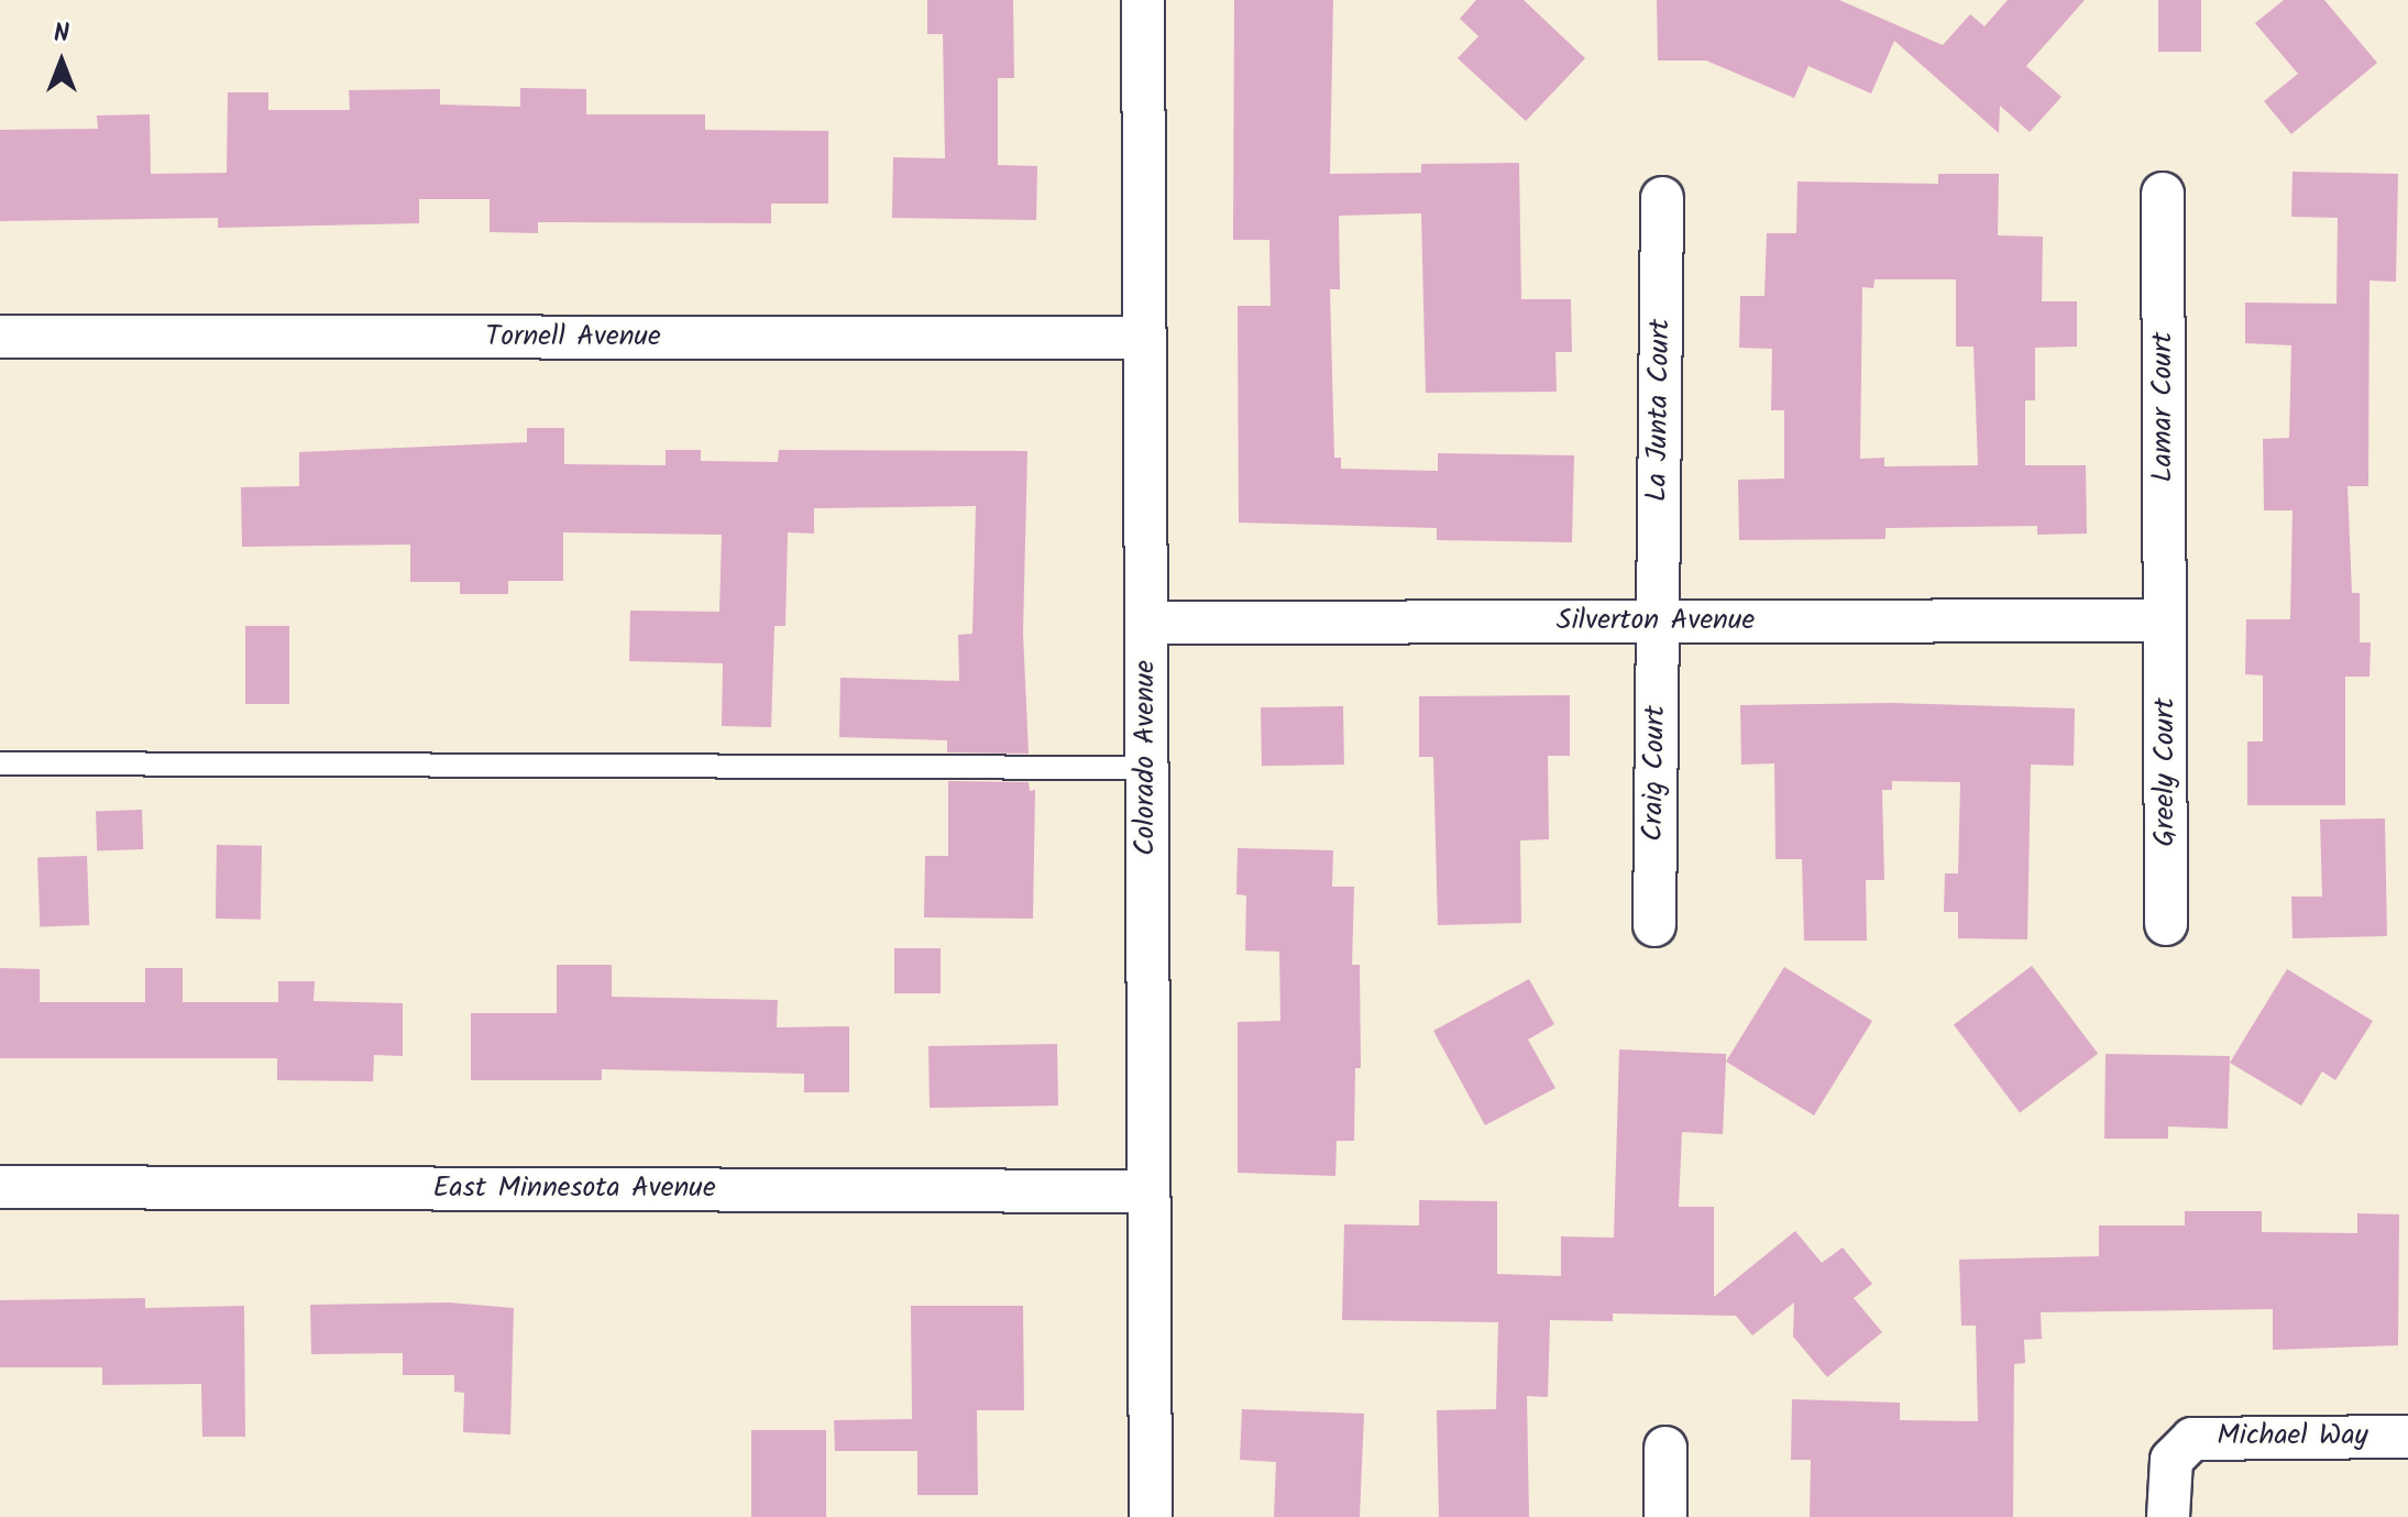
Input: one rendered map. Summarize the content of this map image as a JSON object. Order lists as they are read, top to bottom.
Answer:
{
  "streets": {
    "street": [
      "Tornell Avenue",
      "Lamar Court",
      "La Junta Court",
      "Silverton Avenue",
      "Colorado Avenue",
      "Greely Court",
      "Craig Court",
      "East Minnesota Avenue",
      "Michael Way"
    ]
  },
  "crossings": [
    ["Tornell Avenue", "Colorado Avenue"],
    ["Lamar Court", "Silverton Avenue"],
    ["Lamar Court", "Greely Court"],
    ["La Junta Court", "Silverton Avenue"],
    ["La Junta Court", "Craig Court"],
    ["Silverton Avenue", "Colorado Avenue"],
    ["Silverton Avenue", "Greely Court"],
    ["Silverton Avenue", "Craig Court"],
    ["Colorado Avenue", "East Minnesota Avenue"]
  ],
  "north": "top"
}
